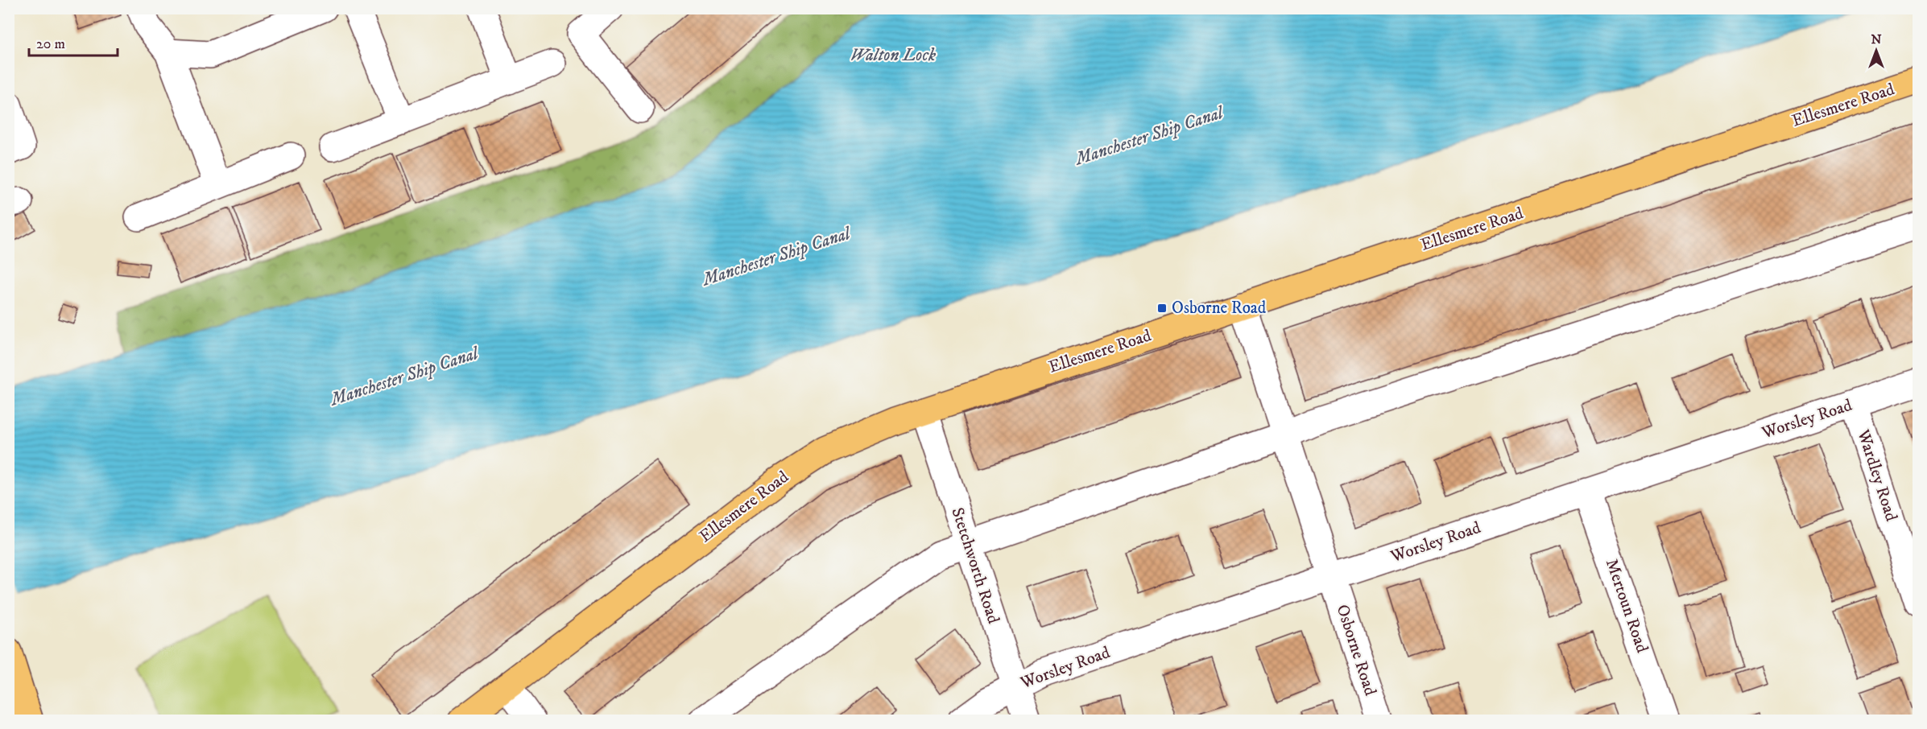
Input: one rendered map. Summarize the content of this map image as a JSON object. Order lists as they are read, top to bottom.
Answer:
{
  "streets": {
    "main road": ["Ellesmere Road"],
    "street": [
      "Worsley Road",
      "Wardley Road",
      "Stetchworth Road",
      "Mertoun Road",
      "Osborne Road"
    ]
  },
  "crossings": [
    ["Ellesmere Road", "Stetchworth Road"],
    ["Ellesmere Road", "Osborne Road"],
    ["Worsley Road", "Wardley Road"],
    ["Worsley Road", "Stetchworth Road"],
    ["Worsley Road", "Mertoun Road"],
    ["Worsley Road", "Osborne Road"]
  ],
  "water": ["Walton Lock", "Manchester Ship Canal"],
  "places": {
    "transit": ["Osborne Road"]
  },
  "scale_bar": "20 m",
  "north": "top"
}
